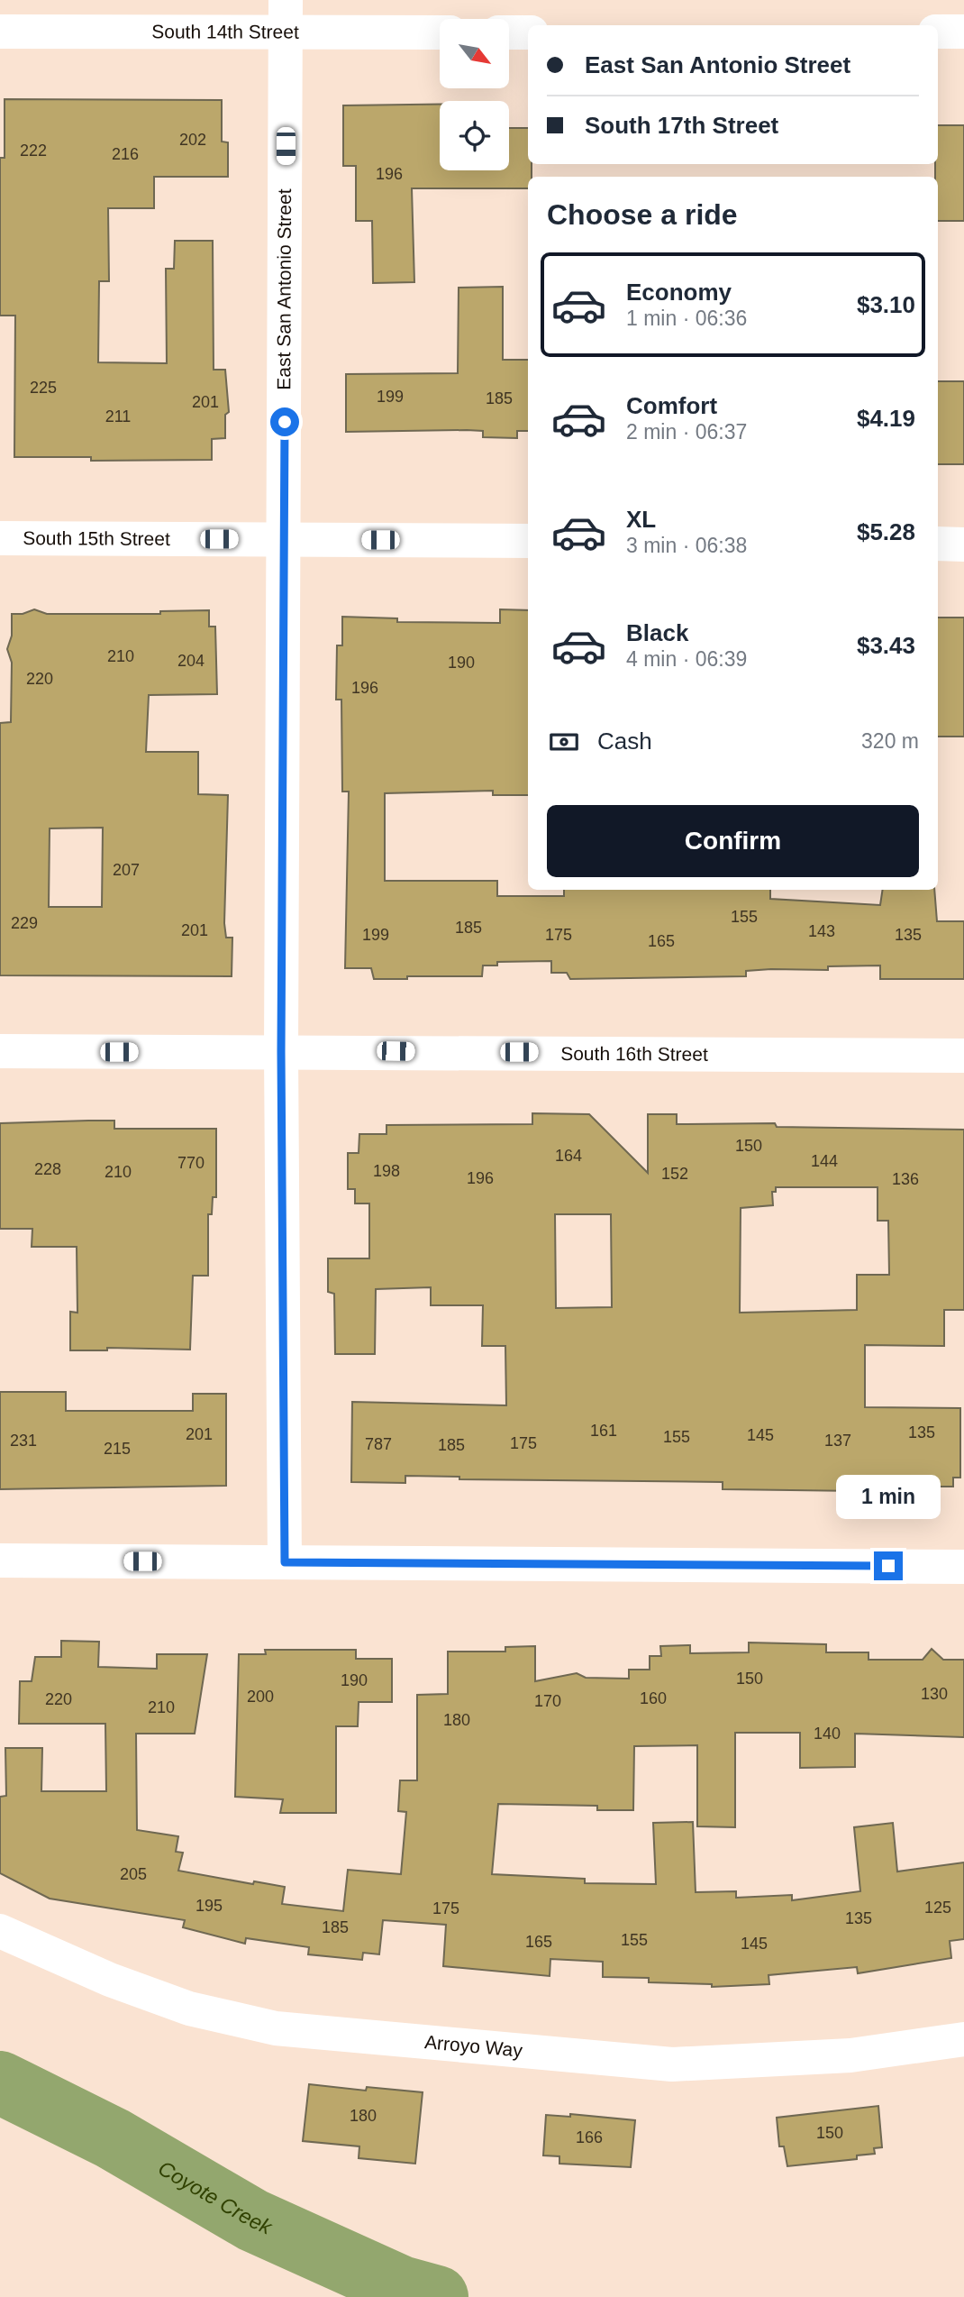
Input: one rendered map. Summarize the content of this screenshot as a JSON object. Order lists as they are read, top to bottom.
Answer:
{
  "streets": {
    "street": [
      "South 14th Street",
      "East San Antonio Street",
      "South 15th Street",
      "South 16th Street",
      "Arroyo Way"
    ]
  },
  "crossings": [
    ["South 14th Street", "East San Antonio Street"],
    ["East San Antonio Street", "South 15th Street"],
    ["East San Antonio Street", "South 16th Street"]
  ],
  "water": ["Coyote Creek"],
  "house_numbers": [
    "202",
    "222",
    "216",
    "196",
    "225",
    "199",
    "185",
    "201",
    "211",
    "210",
    "204",
    "190",
    "220",
    "196",
    "207",
    "155",
    "229",
    "185",
    "201",
    "143",
    "199",
    "175",
    "135",
    "165",
    "150",
    "164",
    "144",
    "770",
    "228",
    "198",
    "210",
    "152",
    "196",
    "136",
    "161",
    "135",
    "201",
    "145",
    "155",
    "231",
    "137",
    "175",
    "787",
    "185",
    "215",
    "150",
    "190",
    "130",
    "200",
    "160",
    "220",
    "170",
    "210",
    "180",
    "140",
    "205",
    "195",
    "125",
    "175",
    "135",
    "185",
    "155",
    "165",
    "145",
    "180",
    "150",
    "166"
  ],
  "north": "bottom right",
  "page": {
    "banner": ["East San Antonio Street", "South 17th Street"],
    "heading": "Choose a ride",
    "list": [
      {
        "name": "Economy",
        "note": "1 min · 06:36",
        "value": "$3.10"
      },
      {
        "name": "Comfort",
        "note": "2 min · 06:37",
        "value": "$4.19"
      },
      {
        "name": "XL",
        "note": "3 min · 06:38",
        "value": "$5.28"
      },
      {
        "name": "Black",
        "note": "4 min · 06:39",
        "value": "$3.43"
      }
    ],
    "pay": ["Cash", "320 m"],
    "buttons": "Confirm",
    "bubble": "1 min"
  }
}
